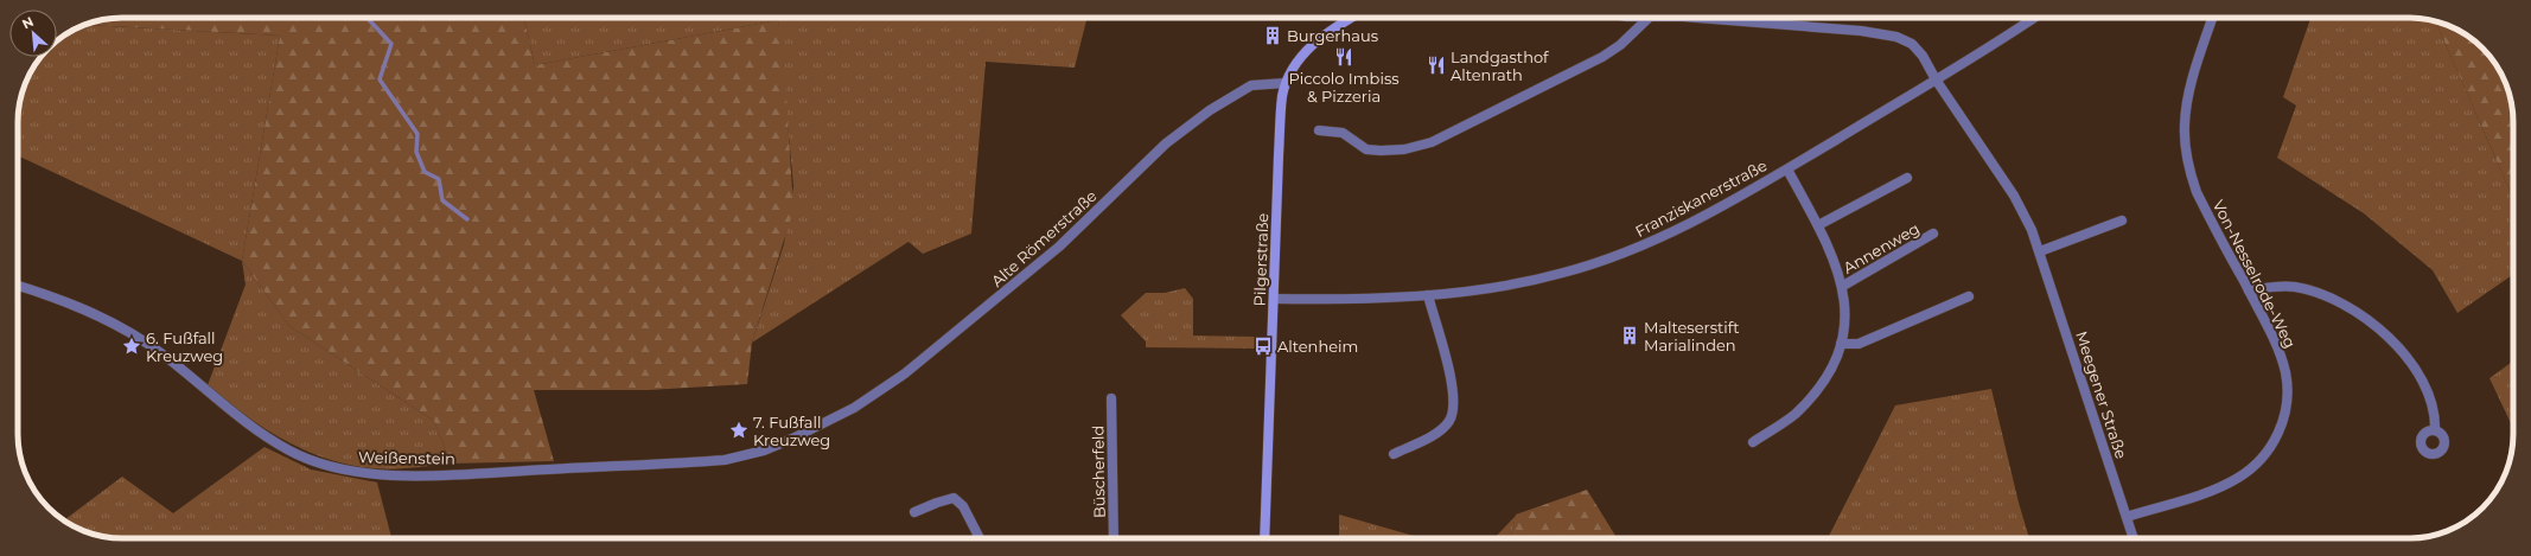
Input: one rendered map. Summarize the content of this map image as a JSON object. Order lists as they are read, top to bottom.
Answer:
{
  "streets": {
    "main road": ["Pilgerstraße"],
    "street": [
      "Franziskanerstraße",
      "Alte Römerstraße",
      "Annenweg",
      "Von-Nesselrode-Weg",
      "Meegener Straße",
      "Weißenstein",
      "Büscherfeld"
    ]
  },
  "crossings": [
    ["Franziskanerstraße", "Pilgerstraße"],
    ["Franziskanerstraße", "Meegener Straße"],
    ["Alte Römerstraße", "Pilgerstraße"],
    ["Alte Römerstraße", "Weißenstein"],
    ["Von-Nesselrode-Weg", "Meegener Straße"]
  ],
  "places": {
    "building": ["Burgerhaus", "Malteserstift Marialinden"],
    "restaurant": ["Piccolo Imbiss & Pizzeria", "Landgasthof Altenrath"],
    "place": ["6. Fußfall Kreuzweg", "7. Fußfall Kreuzweg"],
    "bus stop": ["Altenheim"]
  },
  "north": "top left"
}
